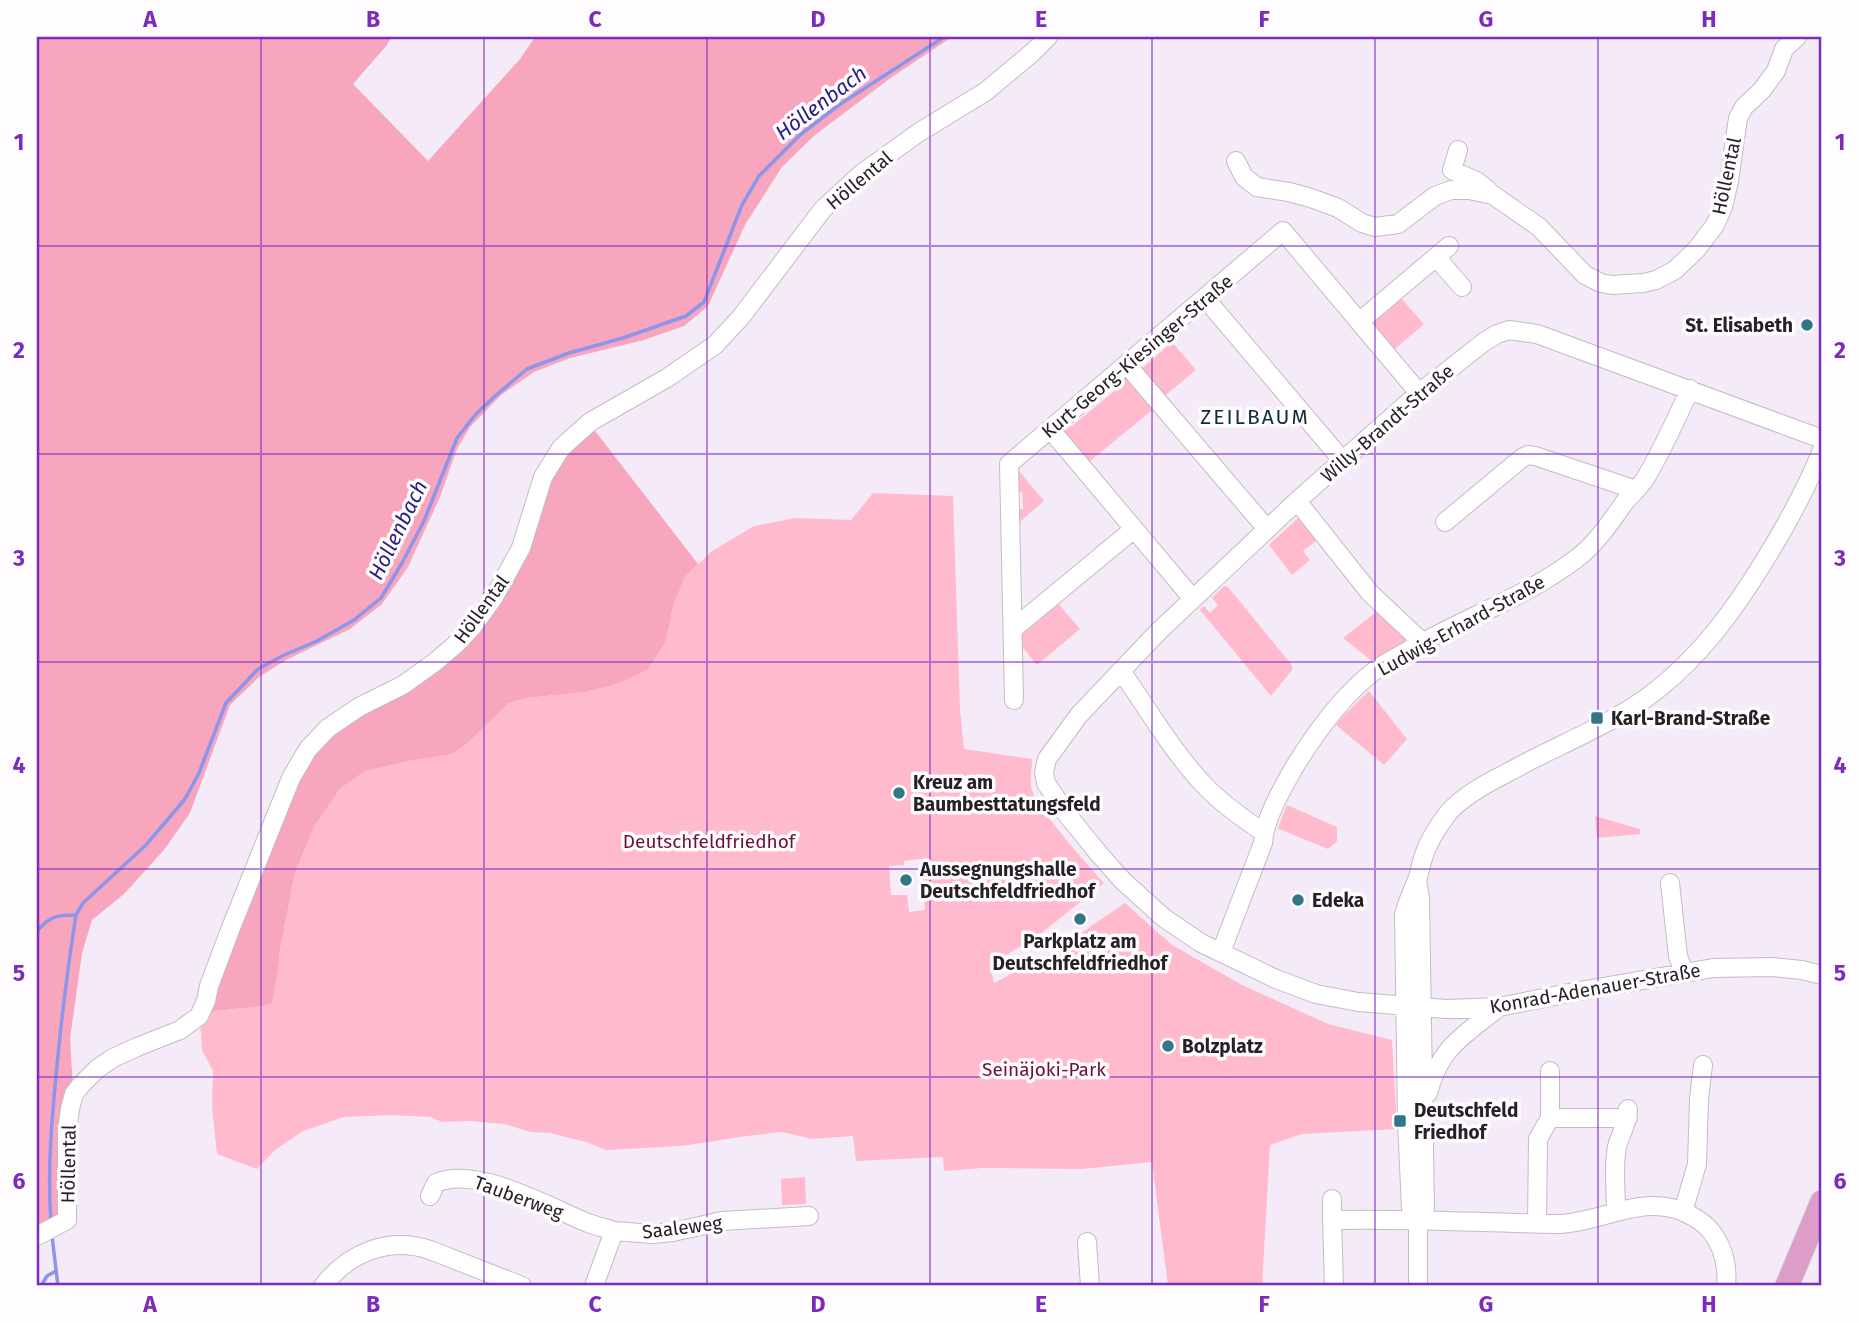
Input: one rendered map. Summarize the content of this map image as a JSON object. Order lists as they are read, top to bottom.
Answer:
{
  "streets": {
    "street": [
      "Höllental",
      "Kurt-Georg-Kiesinger-Straße",
      "Willy-Brandt-Straße",
      "Ludwig-Erhard-Straße",
      "Konrad-Adenauer-Straße",
      "Tauberweg",
      "Saaleweg"
    ]
  },
  "crossings": [
    ["Kurt-Georg-Kiesinger-Straße", "Willy-Brandt-Straße"],
    ["Willy-Brandt-Straße", "Ludwig-Erhard-Straße"],
    ["Willy-Brandt-Straße", "Konrad-Adenauer-Straße"],
    ["Ludwig-Erhard-Straße", "Konrad-Adenauer-Straße"],
    ["Tauberweg", "Saaleweg"]
  ],
  "districts": ["ZEILBAUM"],
  "water": ["Höllenbach"],
  "parks": ["Deutschfeldfriedhof", "Seinäjoki-Park"],
  "places": {
    "other": [
      "St. Elisabeth",
      "Kreuz am Baumbesttatungsfeld",
      "Aussegnungshalle Deutschfeldfriedhof",
      "Edeka",
      "Parkplatz am Deutschfeldfriedhof",
      "Bolzplatz"
    ],
    "transit": ["Karl-Brand-Straße", "Deutschfeld Friedhof"]
  },
  "grid": {
    "columns": [
      "A",
      "B",
      "C",
      "D",
      "E",
      "F",
      "G",
      "H"
    ],
    "rows": [
      "1",
      "2",
      "3",
      "4",
      "5",
      "6"
    ]
  }
}
